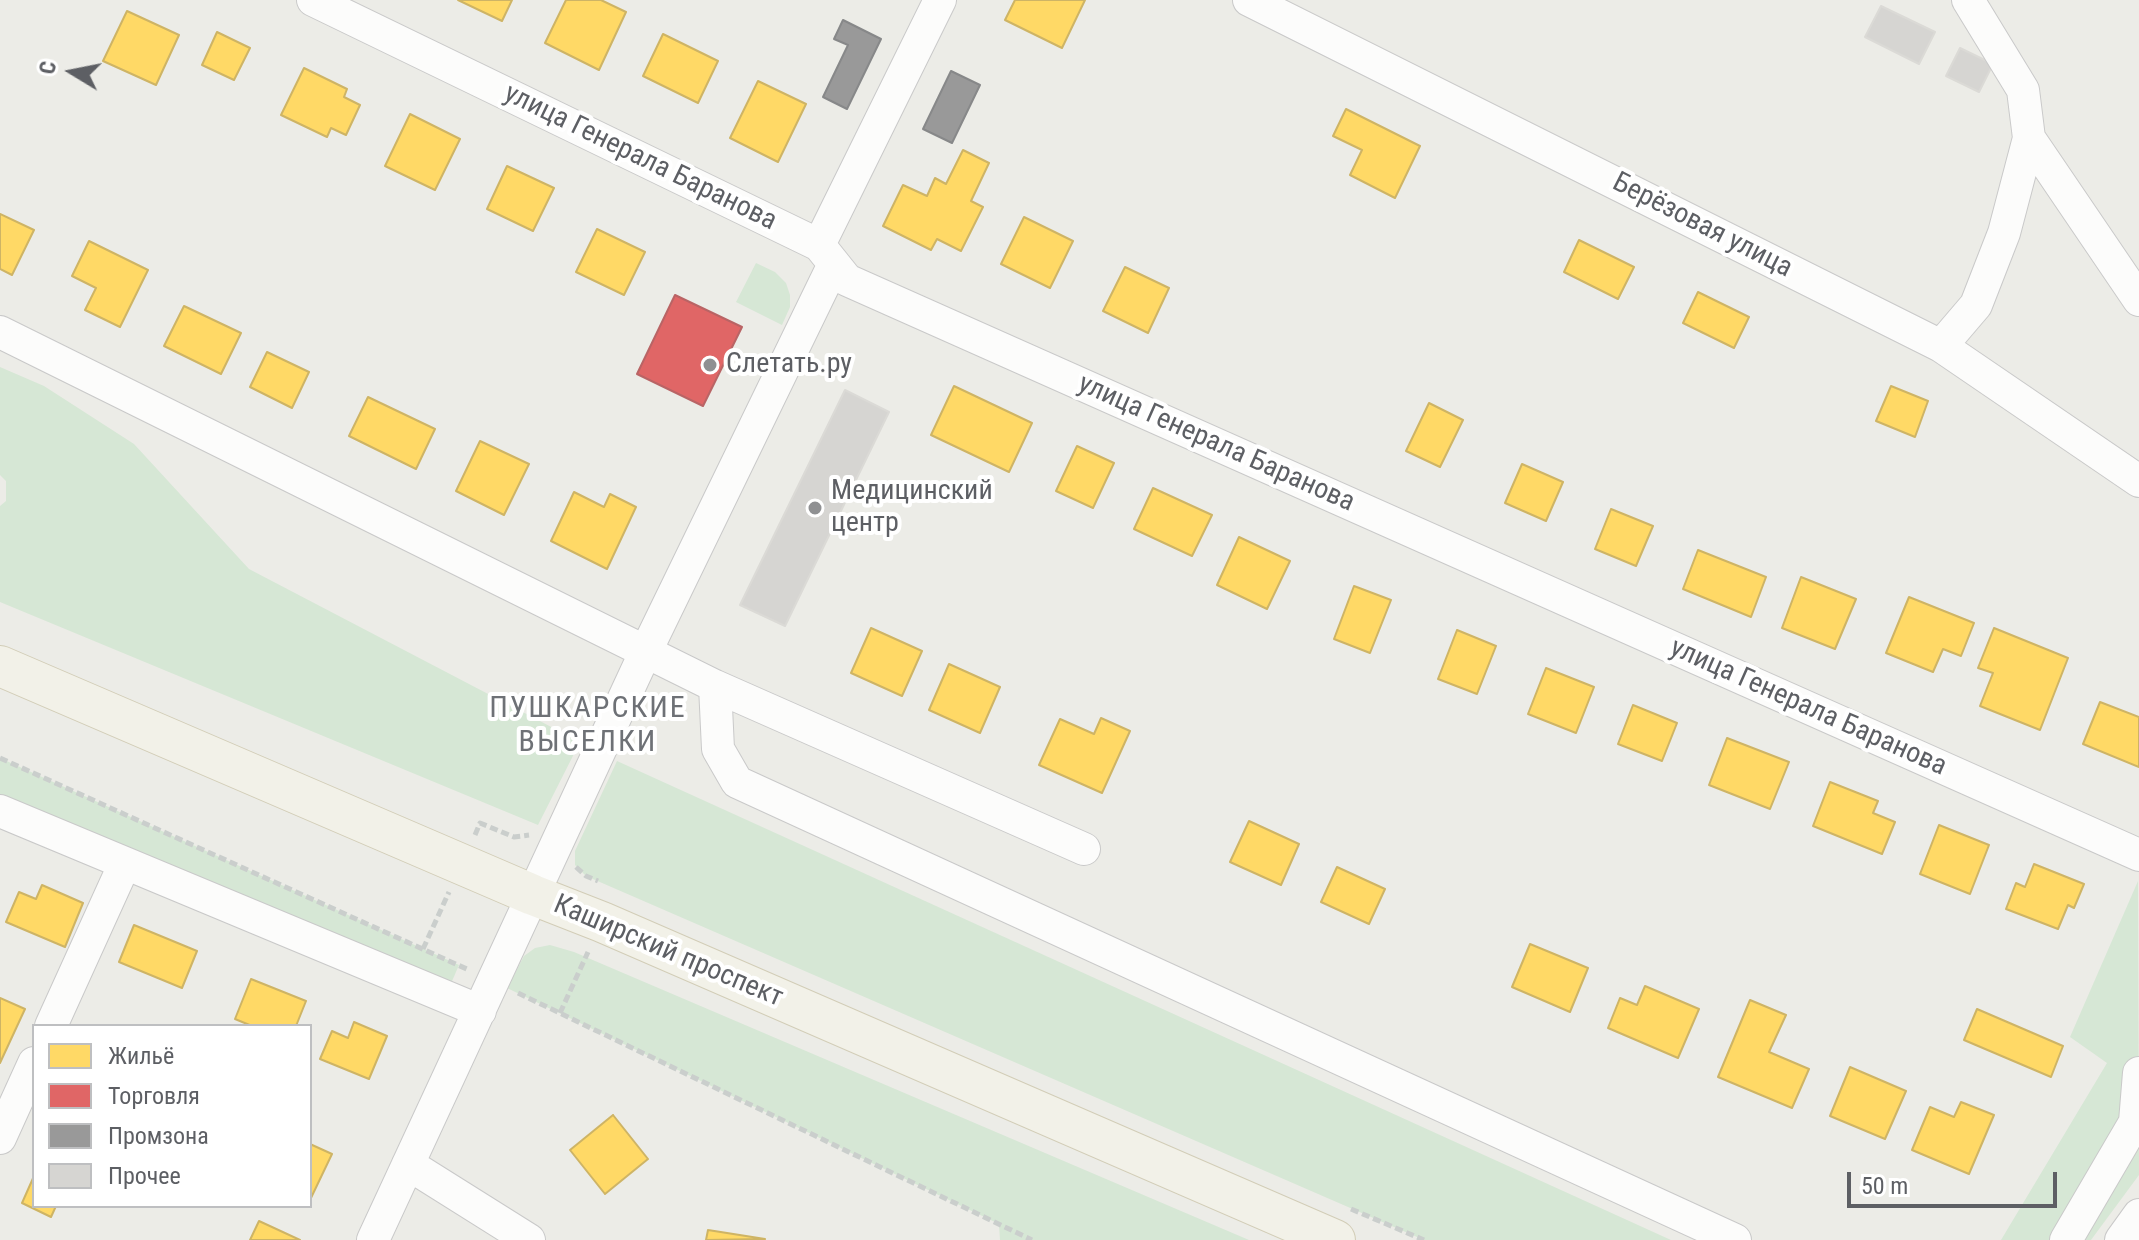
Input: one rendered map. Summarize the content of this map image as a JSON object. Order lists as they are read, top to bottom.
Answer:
{
  "streets": {
    "main road": ["Каширский проспект"],
    "street": ["улица Генерала Баранова", "Берёзовая улица"]
  },
  "districts": ["ПУШКАРСКИЕ ВЫСЕЛКИ"],
  "places": ["Слетать.ру", "Медицинский центр"],
  "legend": [
    "Жильё",
    "Торговля",
    "Промзона",
    "Прочее"
  ],
  "scale_bar": "50 m",
  "north": "left"
}
